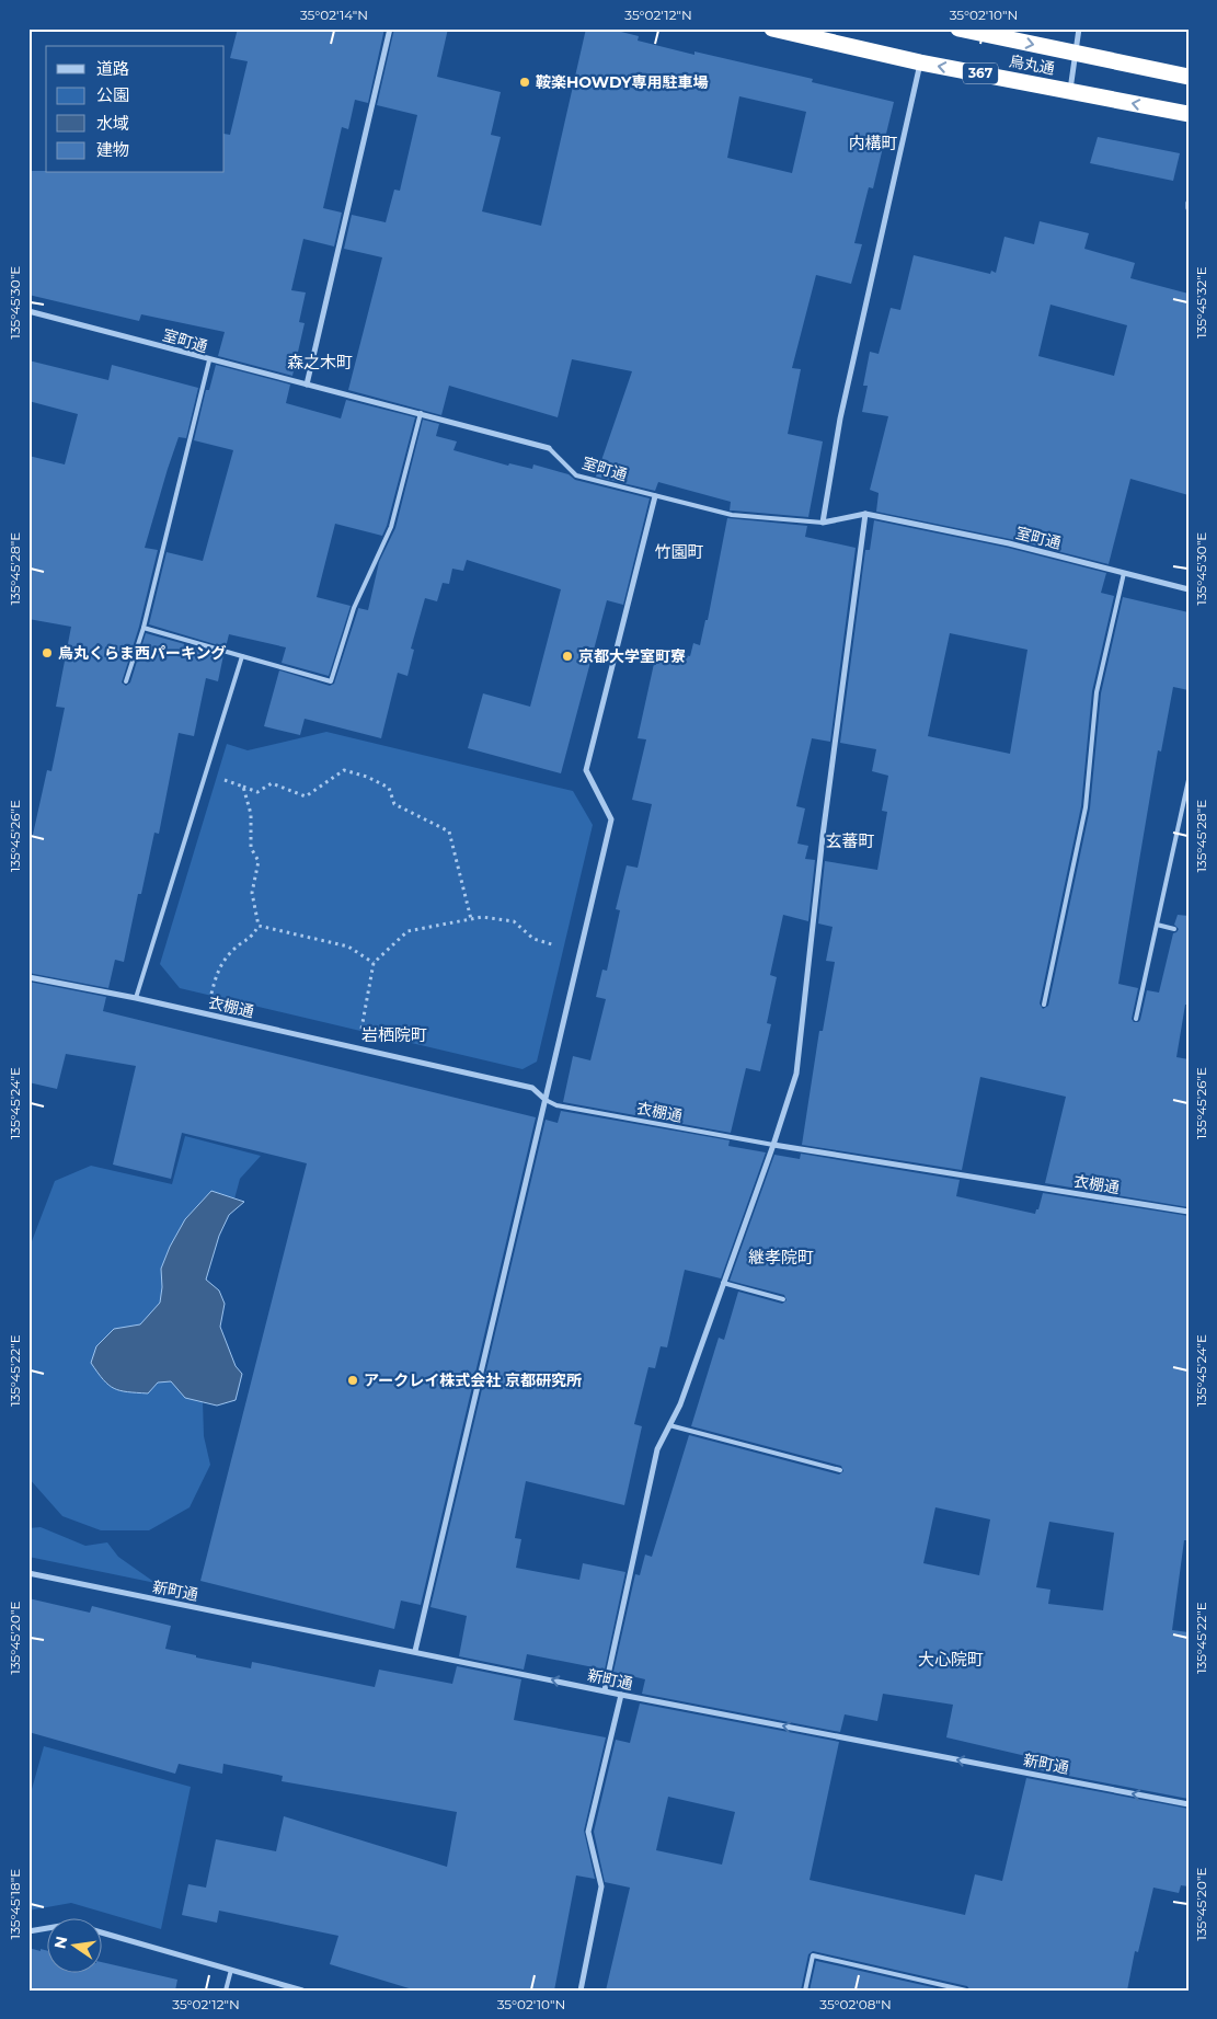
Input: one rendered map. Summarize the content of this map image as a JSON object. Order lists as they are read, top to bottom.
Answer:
{
  "streets": {
    "highway": ["烏丸通", "367"],
    "street": ["室町通", "衣棚通", "新町通"]
  },
  "one_way": ["新町通"],
  "districts": [
    "内構町",
    "森之木町",
    "竹園町",
    "玄蕃町",
    "岩栖院町",
    "継孝院町",
    "大心院町"
  ],
  "places": [
    "鞍楽HOWDY専用駐車場",
    "烏丸くらま西パーキング",
    "京都大学室町寮",
    "アークレイ株式会社 京都研究所"
  ],
  "legend": [
    "道路",
    "公園",
    "水域",
    "建物"
  ],
  "north": "left",
  "coordinates": [
    "35°02'14\"N",
    "35°02'12\"N",
    "35°02'10\"N",
    "135°45'32\"E",
    "135°45'30\"E",
    "135°45'28\"E",
    "135°45'26\"E",
    "135°45'24\"E",
    "135°45'22\"E",
    "135°45'20\"E",
    "135°45'18\"E",
    "35°02'08\"N"
  ]
}
